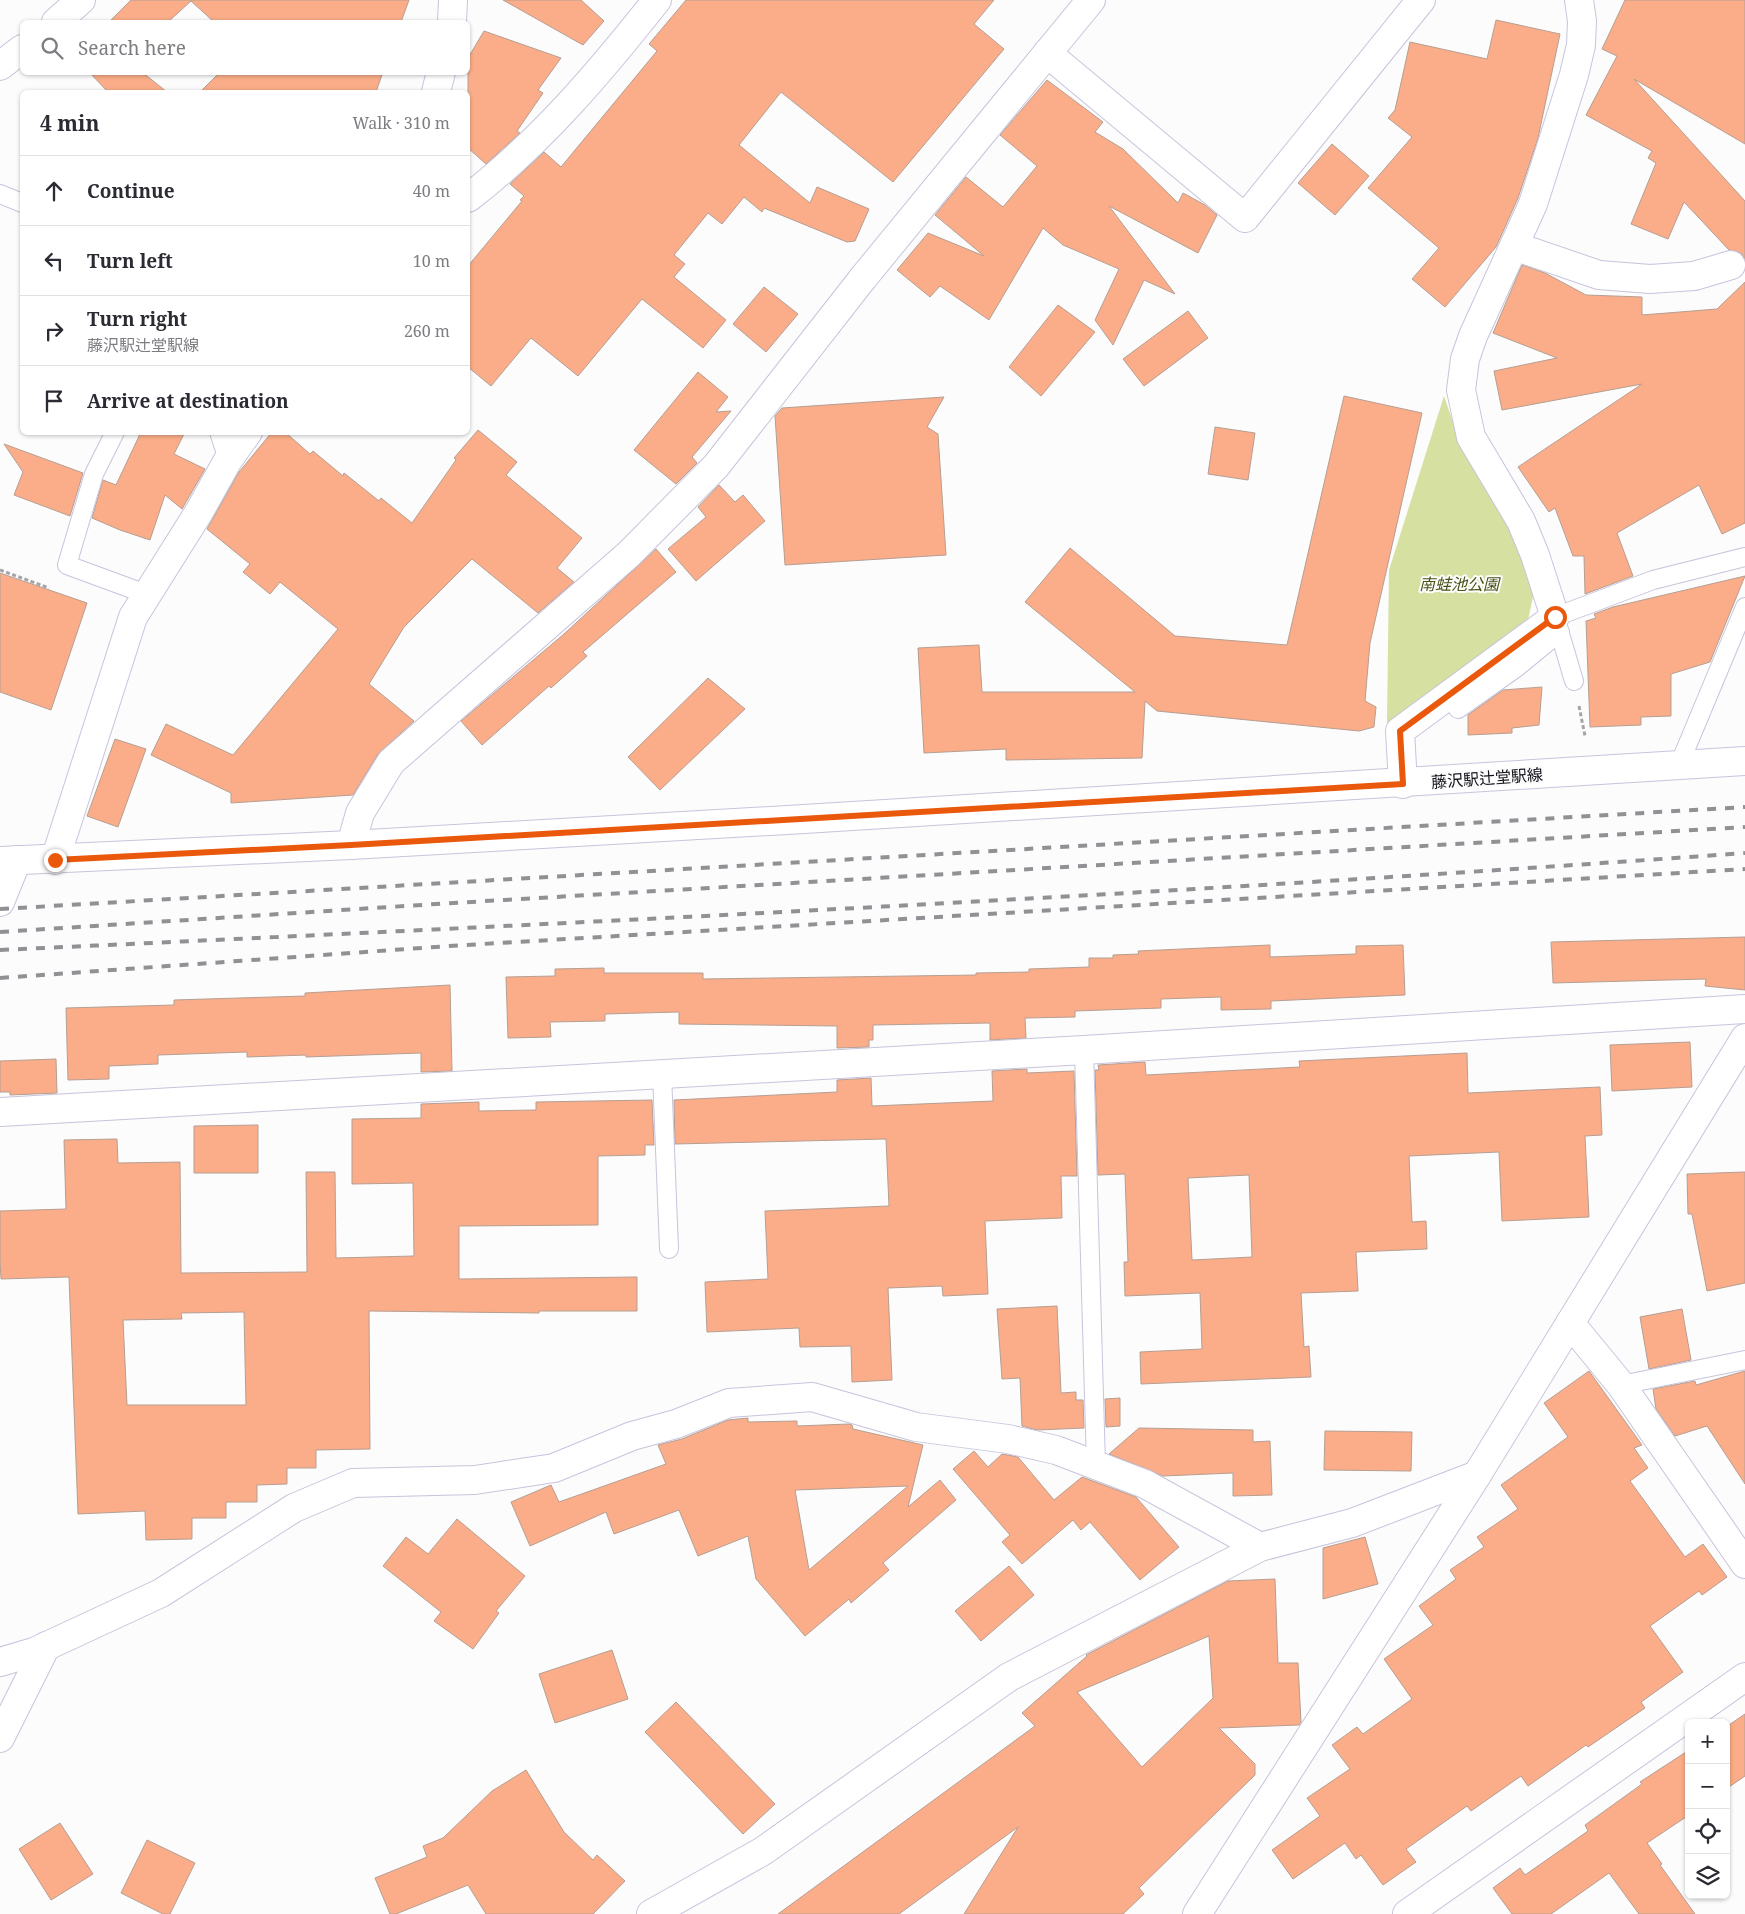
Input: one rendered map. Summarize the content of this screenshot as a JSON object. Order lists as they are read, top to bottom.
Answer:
{
  "streets": {
    "street": ["藤沢駅辻堂駅線"]
  },
  "parks": ["南蛙池公園"],
  "page": {
    "search": "Search here",
    "heading": ["4 min", "Walk · 310 m"],
    "list": [
      ["Continue", "40 m"],
      ["Turn left", "10 m"],
      ["Turn right", "藤沢駅辻堂駅線", "260 m"],
      "Arrive at destination"
    ],
    "map_buttons": ["+", "−"]
  }
}
